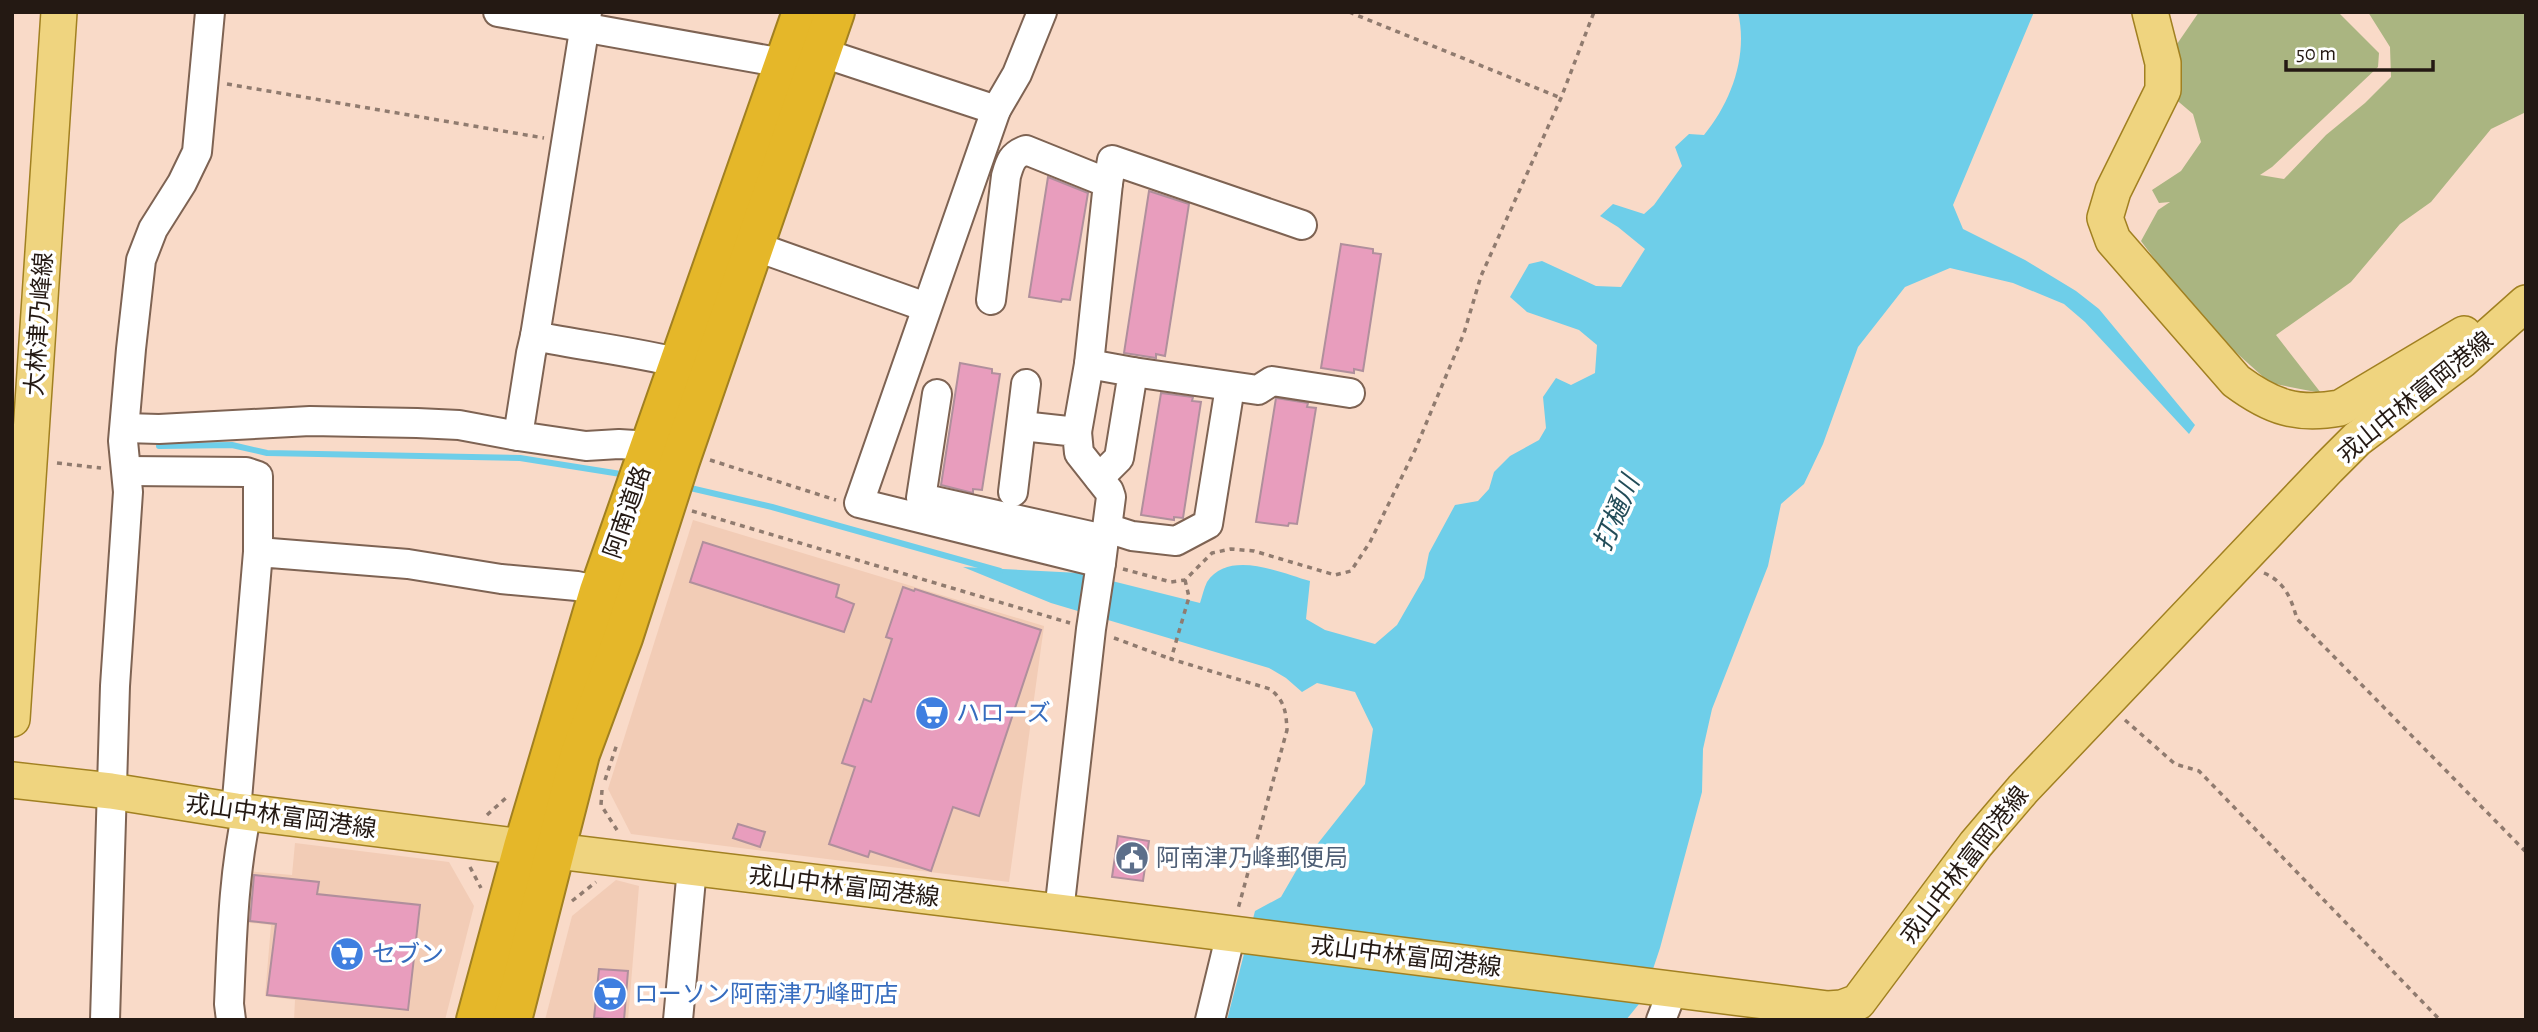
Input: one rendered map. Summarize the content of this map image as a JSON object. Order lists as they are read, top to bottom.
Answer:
{
  "streets": {
    "highway": ["阿南道路"],
    "main road": ["大林津乃峰線", "戎山中林富岡港線"]
  },
  "crossings": [
    ["戎山中林富岡港線", "阿南道路"]
  ],
  "water": ["打樋川"],
  "places": {
    "supermarket": ["ハローズ", "セブン", "ローソン阿南津乃峰町店"],
    "public building": ["阿南津乃峰郵便局"]
  },
  "scale_bar": "50 m"
}
